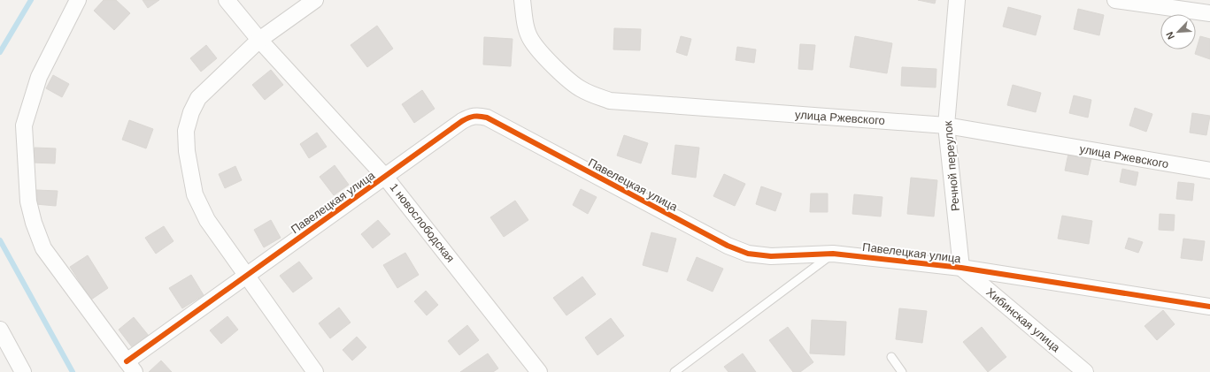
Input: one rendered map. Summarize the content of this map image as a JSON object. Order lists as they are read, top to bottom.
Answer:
{
  "streets": {
    "street": [
      "улица Ржевского",
      "Речной переулок",
      "Павелецкая улица",
      "1 новослободская",
      "Хибинская улица"
    ]
  },
  "crossings": [
    ["улица Ржевского", "Речной переулок"],
    ["Речной переулок", "Павелецкая улица"],
    ["Речной переулок", "Хибинская улица"],
    ["Павелецкая улица", "1 новослободская"],
    ["Павелецкая улица", "Хибинская улица"]
  ],
  "north": "bottom left"
}
